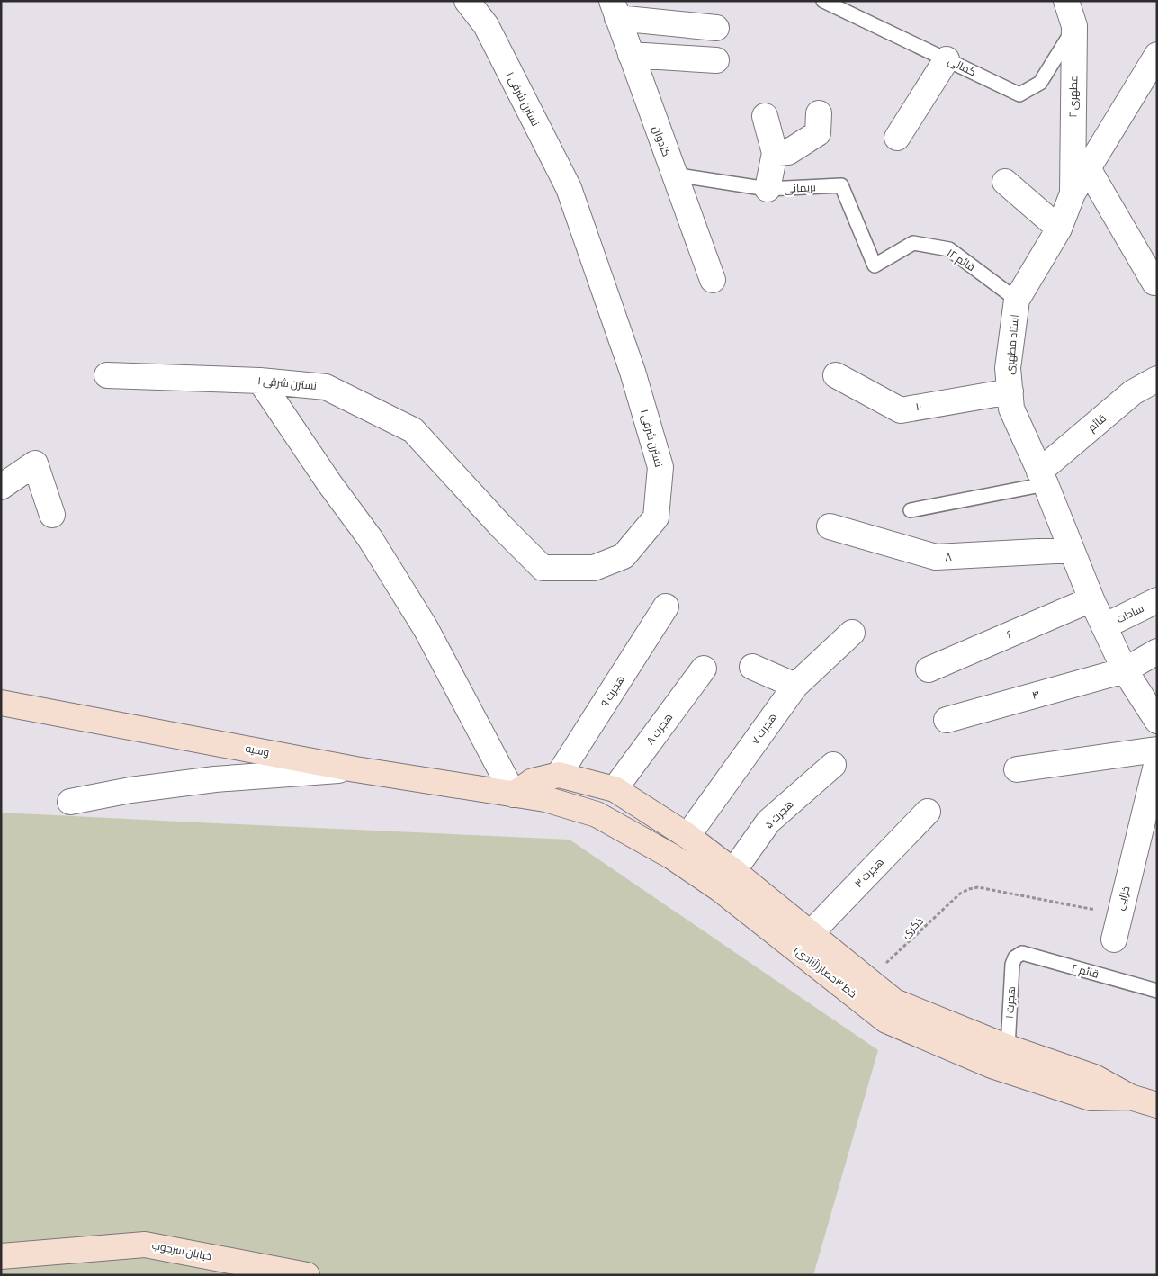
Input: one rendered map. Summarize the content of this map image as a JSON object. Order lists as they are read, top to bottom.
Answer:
{
  "streets": {
    "street": [
      "مطهری ۲",
      "نسترن شرقی ۱",
      "کندوان",
      "استاد مطهری",
      "۱۰",
      "قائم",
      "۸",
      "سادات",
      "۶",
      "هجرت ۹",
      "۴",
      "هجرت ۸",
      "هجرت ۷",
      "وسیه",
      "هجرت ۵",
      "هجرت ۳",
      "خزایی",
      "خط ۳حصار(آزادی)",
      "خیابان سرجوب"
    ],
    "lane": [
      "کمالی",
      "نریمانی",
      "قائم ۱۲",
      "قائم ۲",
      "هجرت ۱"
    ],
    "path": ["ذکری"]
  },
  "crossings": [
    ["کمالی", "مطهری ۲"],
    ["مطهری ۲", "استاد مطهری"],
    ["کندوان", "نریمانی"],
    ["نریمانی", "قائم ۱۲"],
    ["قائم ۱۲", "استاد مطهری"],
    ["استاد مطهری", "۱۰"],
    ["استاد مطهری", "قائم"],
    ["استاد مطهری", "۸"],
    ["استاد مطهری", "سادات"],
    ["استاد مطهری", "۶"],
    ["استاد مطهری", "۴"],
    ["وسیه", "خط ۳حصار(آزادی)"],
    ["خزایی", "ذکری"],
    ["قائم ۲", "هجرت ۱"]
  ]
}
